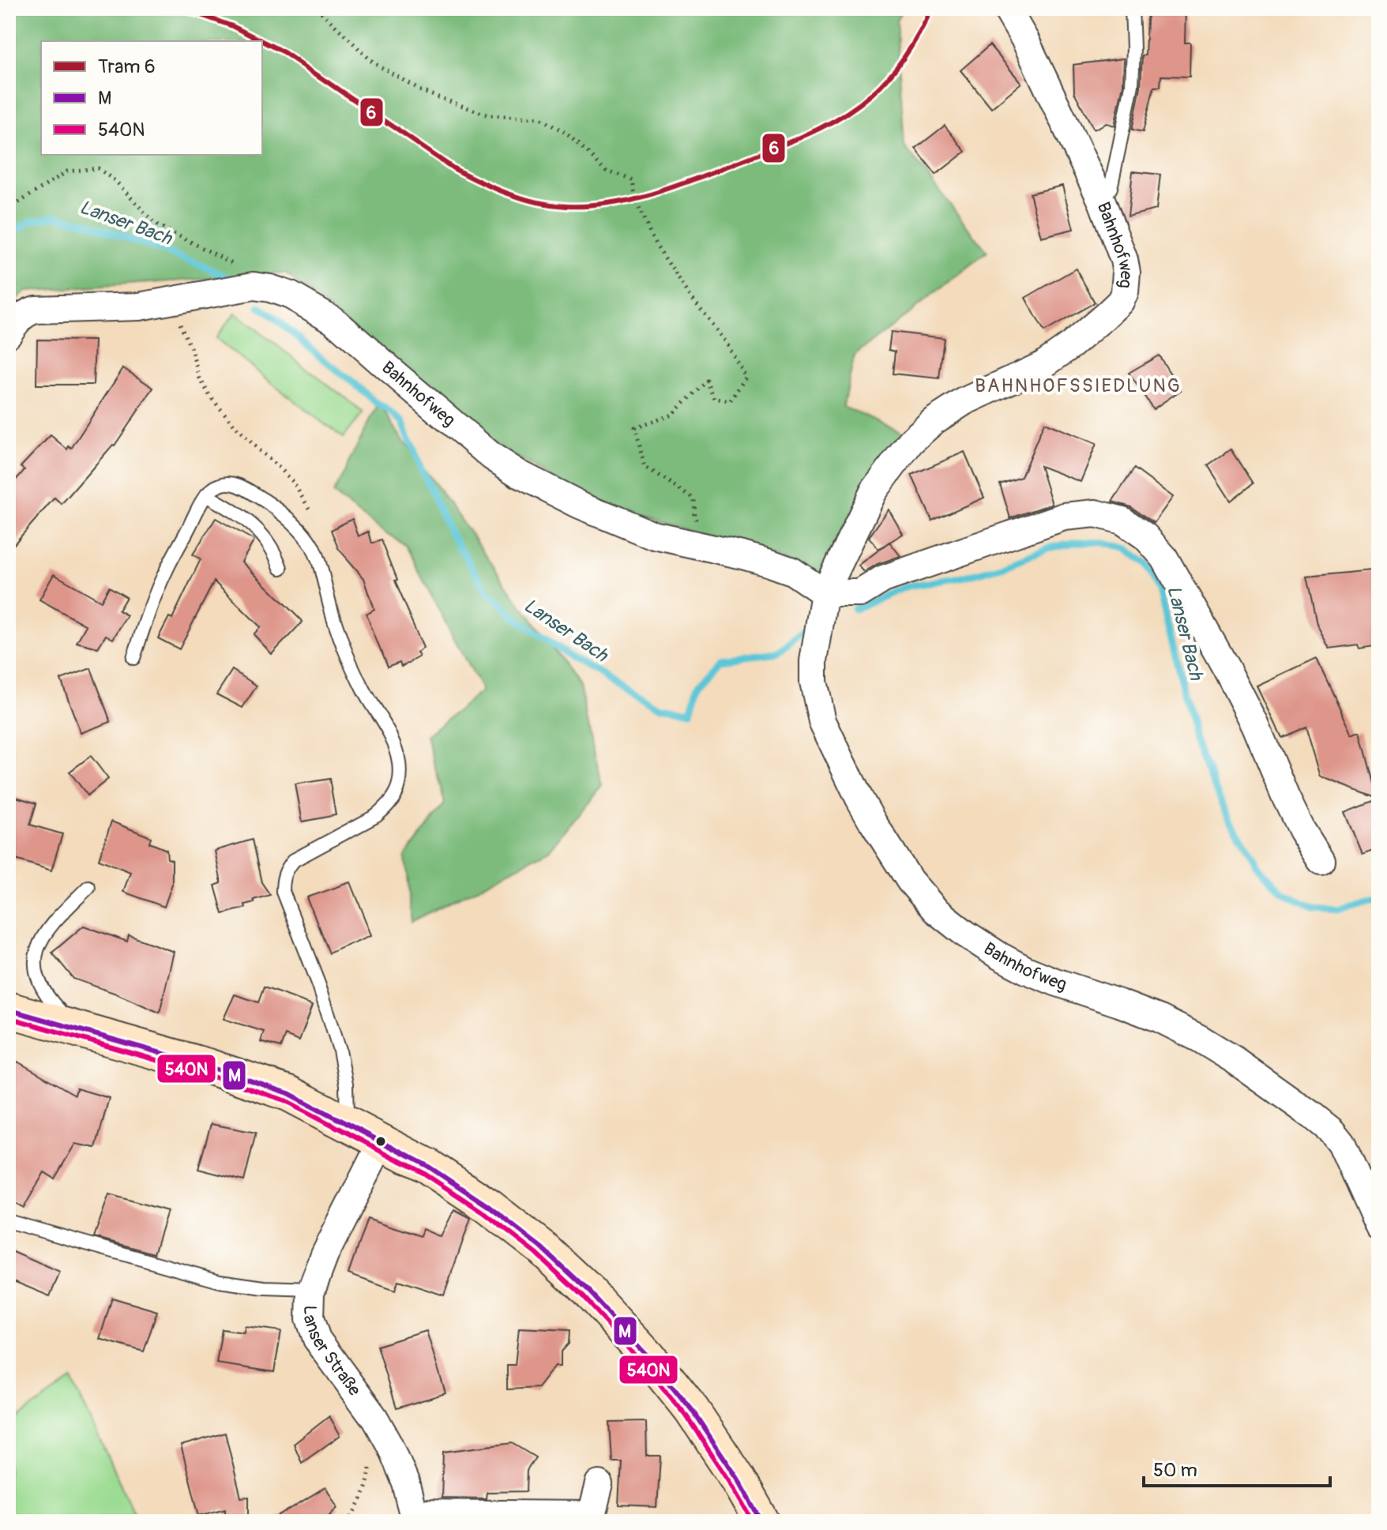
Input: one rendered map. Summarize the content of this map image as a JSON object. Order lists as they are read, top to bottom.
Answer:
{
  "streets": {
    "street": ["Bahnhofweg", "Lanser Straße"]
  },
  "districts": ["BAHNHOFSSIEDLUNG"],
  "water": ["Lanser Bach"],
  "lines": ["tram line 6", "transit line M", "transit line 540N"],
  "legend": ["Tram 6", "M", "540N"],
  "scale_bar": "50 m"
}
